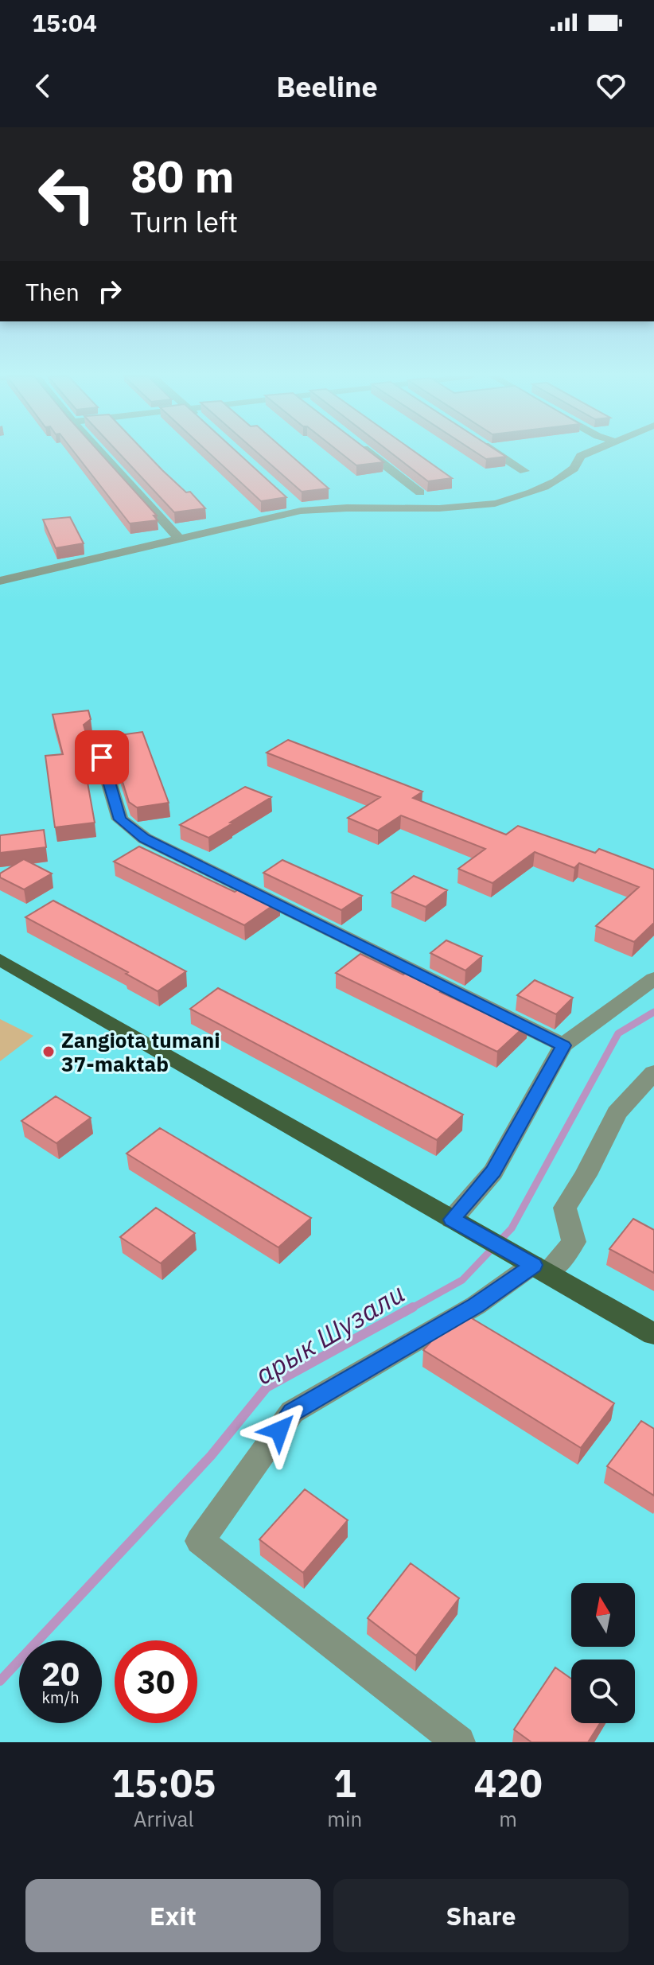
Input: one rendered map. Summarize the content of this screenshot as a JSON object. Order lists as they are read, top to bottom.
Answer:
{
  "water": ["арык Шузали"],
  "places": ["Zangiota tumani 37-maktab"],
  "north": "top",
  "page": {
    "status": "15:04",
    "header": "Beeline",
    "turn": ["80 m", "Turn left"],
    "then": "Then",
    "speed": "20 km/h",
    "limit": "30",
    "eta": [
      "15:05",
      "Arrival",
      "1",
      "min",
      "420",
      "m"
    ],
    "buttons": ["Exit", "Share"]
  }
}
